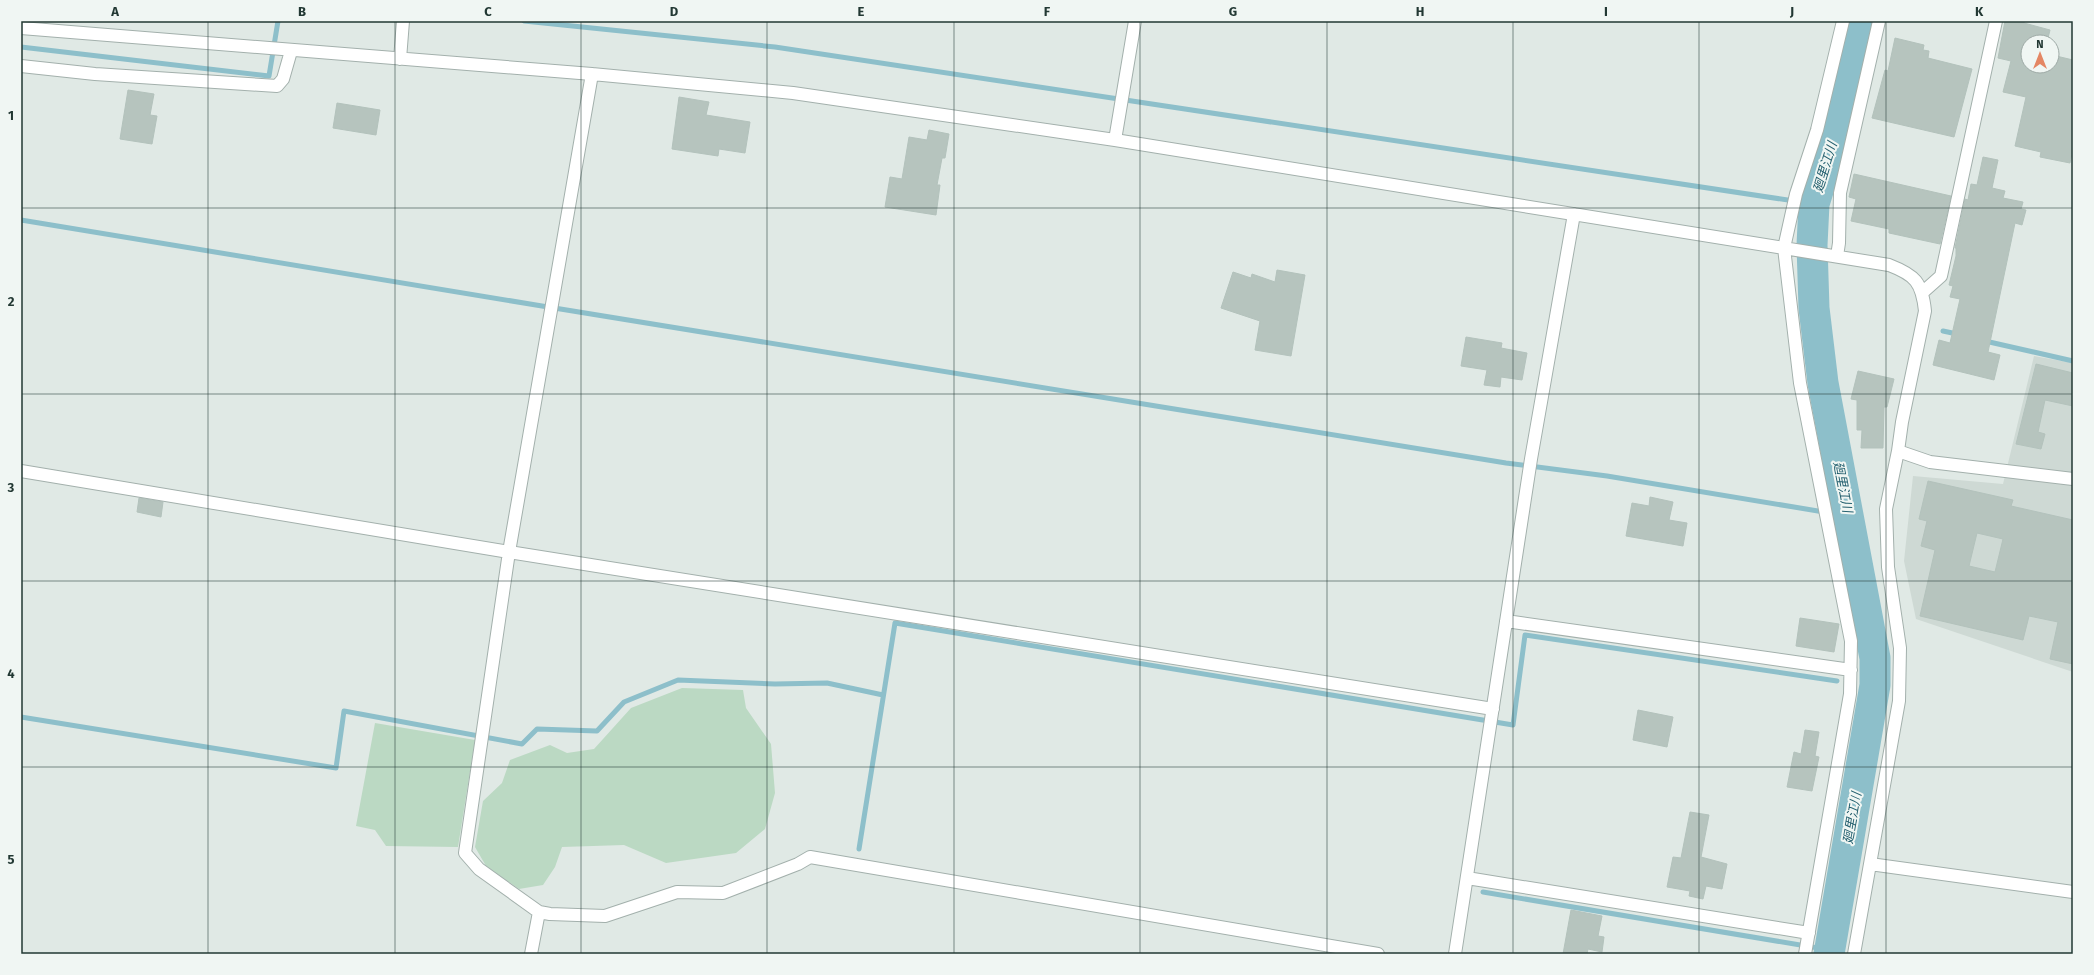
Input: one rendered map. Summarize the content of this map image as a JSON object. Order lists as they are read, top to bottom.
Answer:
{
  "water": ["廻里江川"],
  "north": "top",
  "grid": {
    "columns": [
      "A",
      "B",
      "C",
      "D",
      "E",
      "F",
      "G",
      "H",
      "I",
      "J",
      "K"
    ],
    "rows": [
      "1",
      "2",
      "3",
      "4",
      "5"
    ]
  }
}
